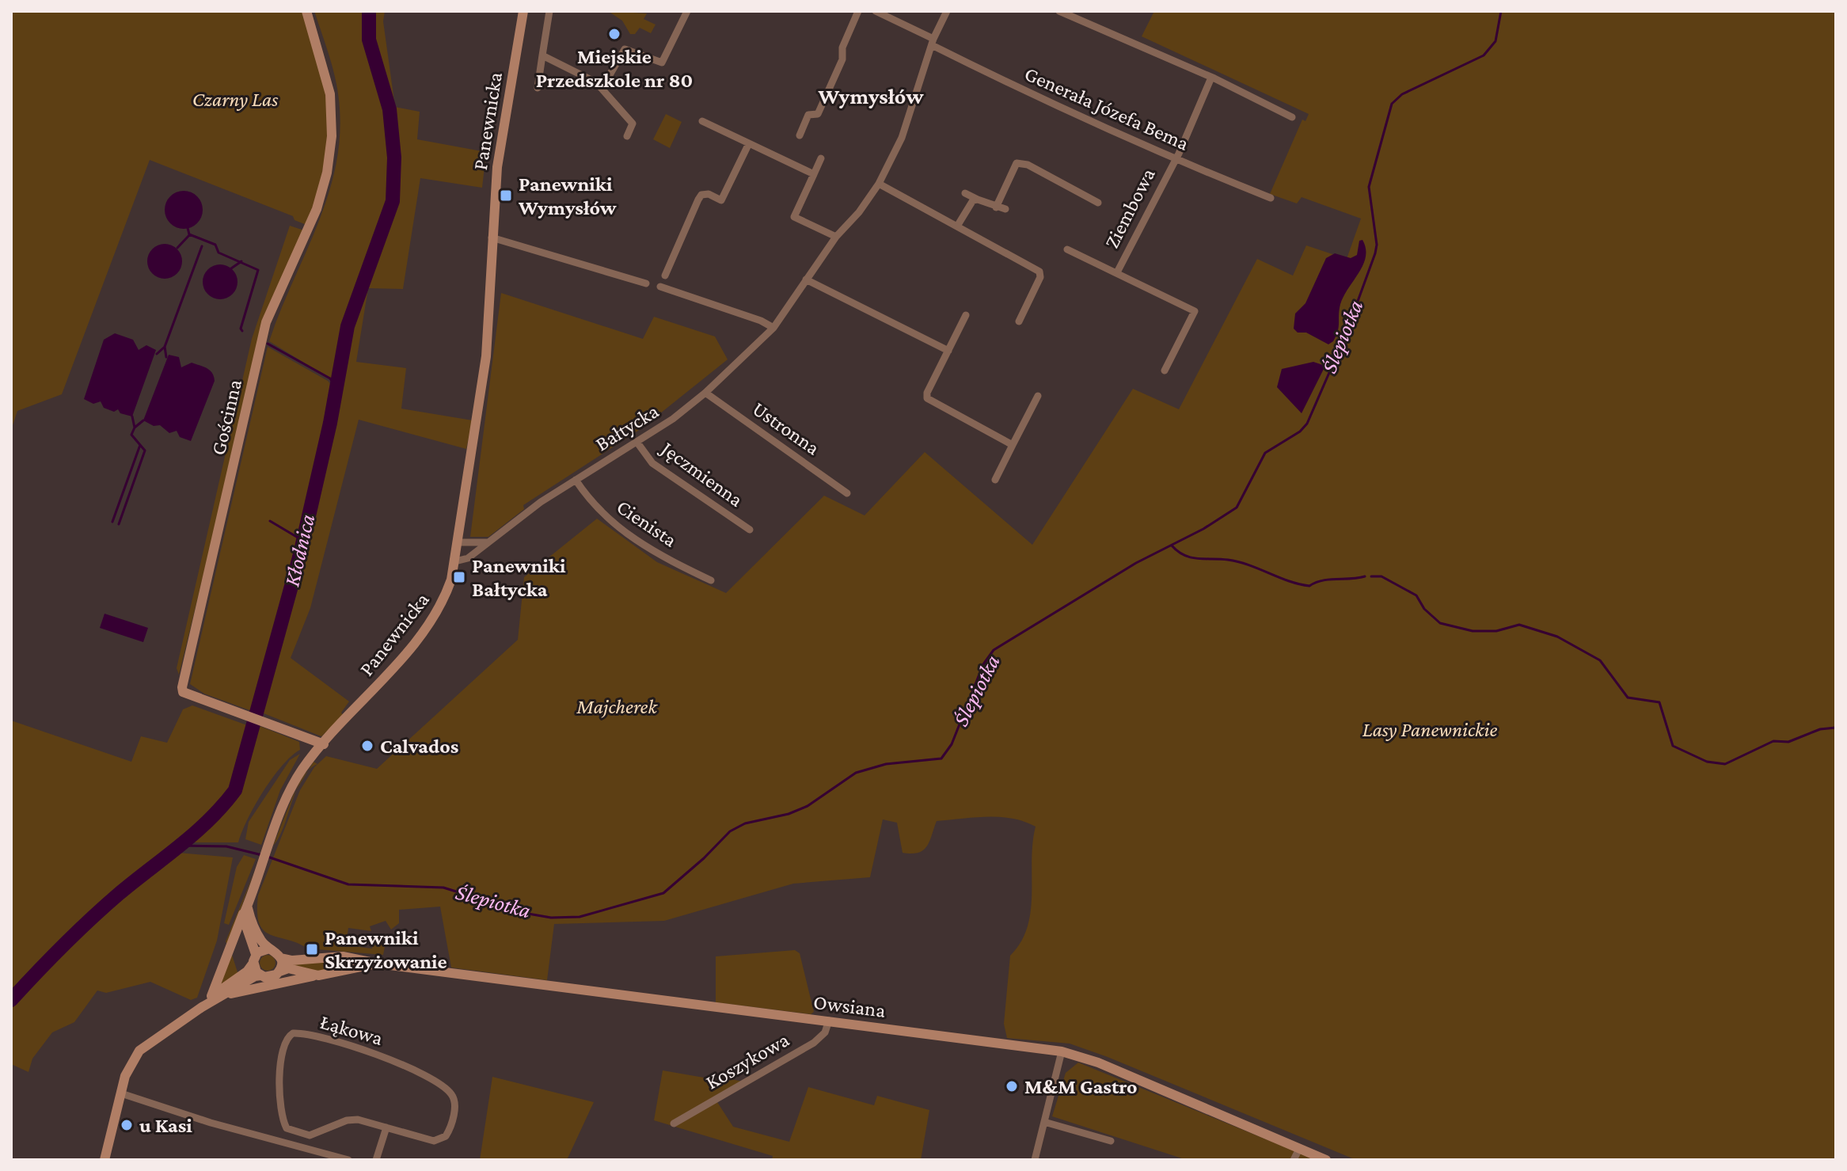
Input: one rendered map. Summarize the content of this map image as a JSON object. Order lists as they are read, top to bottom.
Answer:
{
  "streets": {
    "street": [
      "Generała Józefa Bema",
      "Panewnicka",
      "Ziembowa",
      "Gościnna",
      "Bałtycka",
      "Ustronna",
      "Jęczmienna",
      "Cienista",
      "Owsiana",
      "Łąkowa",
      "Koszykowa"
    ]
  },
  "crossings": [
    ["Generała Józefa Bema", "Ziembowa"],
    ["Generała Józefa Bema", "Bałtycka"],
    ["Panewnicka", "Gościnna"],
    ["Panewnicka", "Bałtycka"],
    ["Bałtycka", "Ustronna"],
    ["Bałtycka", "Jęczmienna"],
    ["Bałtycka", "Cienista"],
    ["Owsiana", "Koszykowa"]
  ],
  "districts": ["Wymysłów"],
  "water": ["Ślepiotka", "Kłodnica"],
  "parks": ["Czarny Las", "Majcherek", "Lasy Panewnickie"],
  "places": {
    "other": [
      "Miejskie Przedszkole nr 80",
      "Calvados",
      "M&M Gastro",
      "u Kasi"
    ],
    "transit": ["Panewniki Wymysłów", "Panewniki Bałtycka", "Panewniki Skrzyżowanie"]
  }
}
